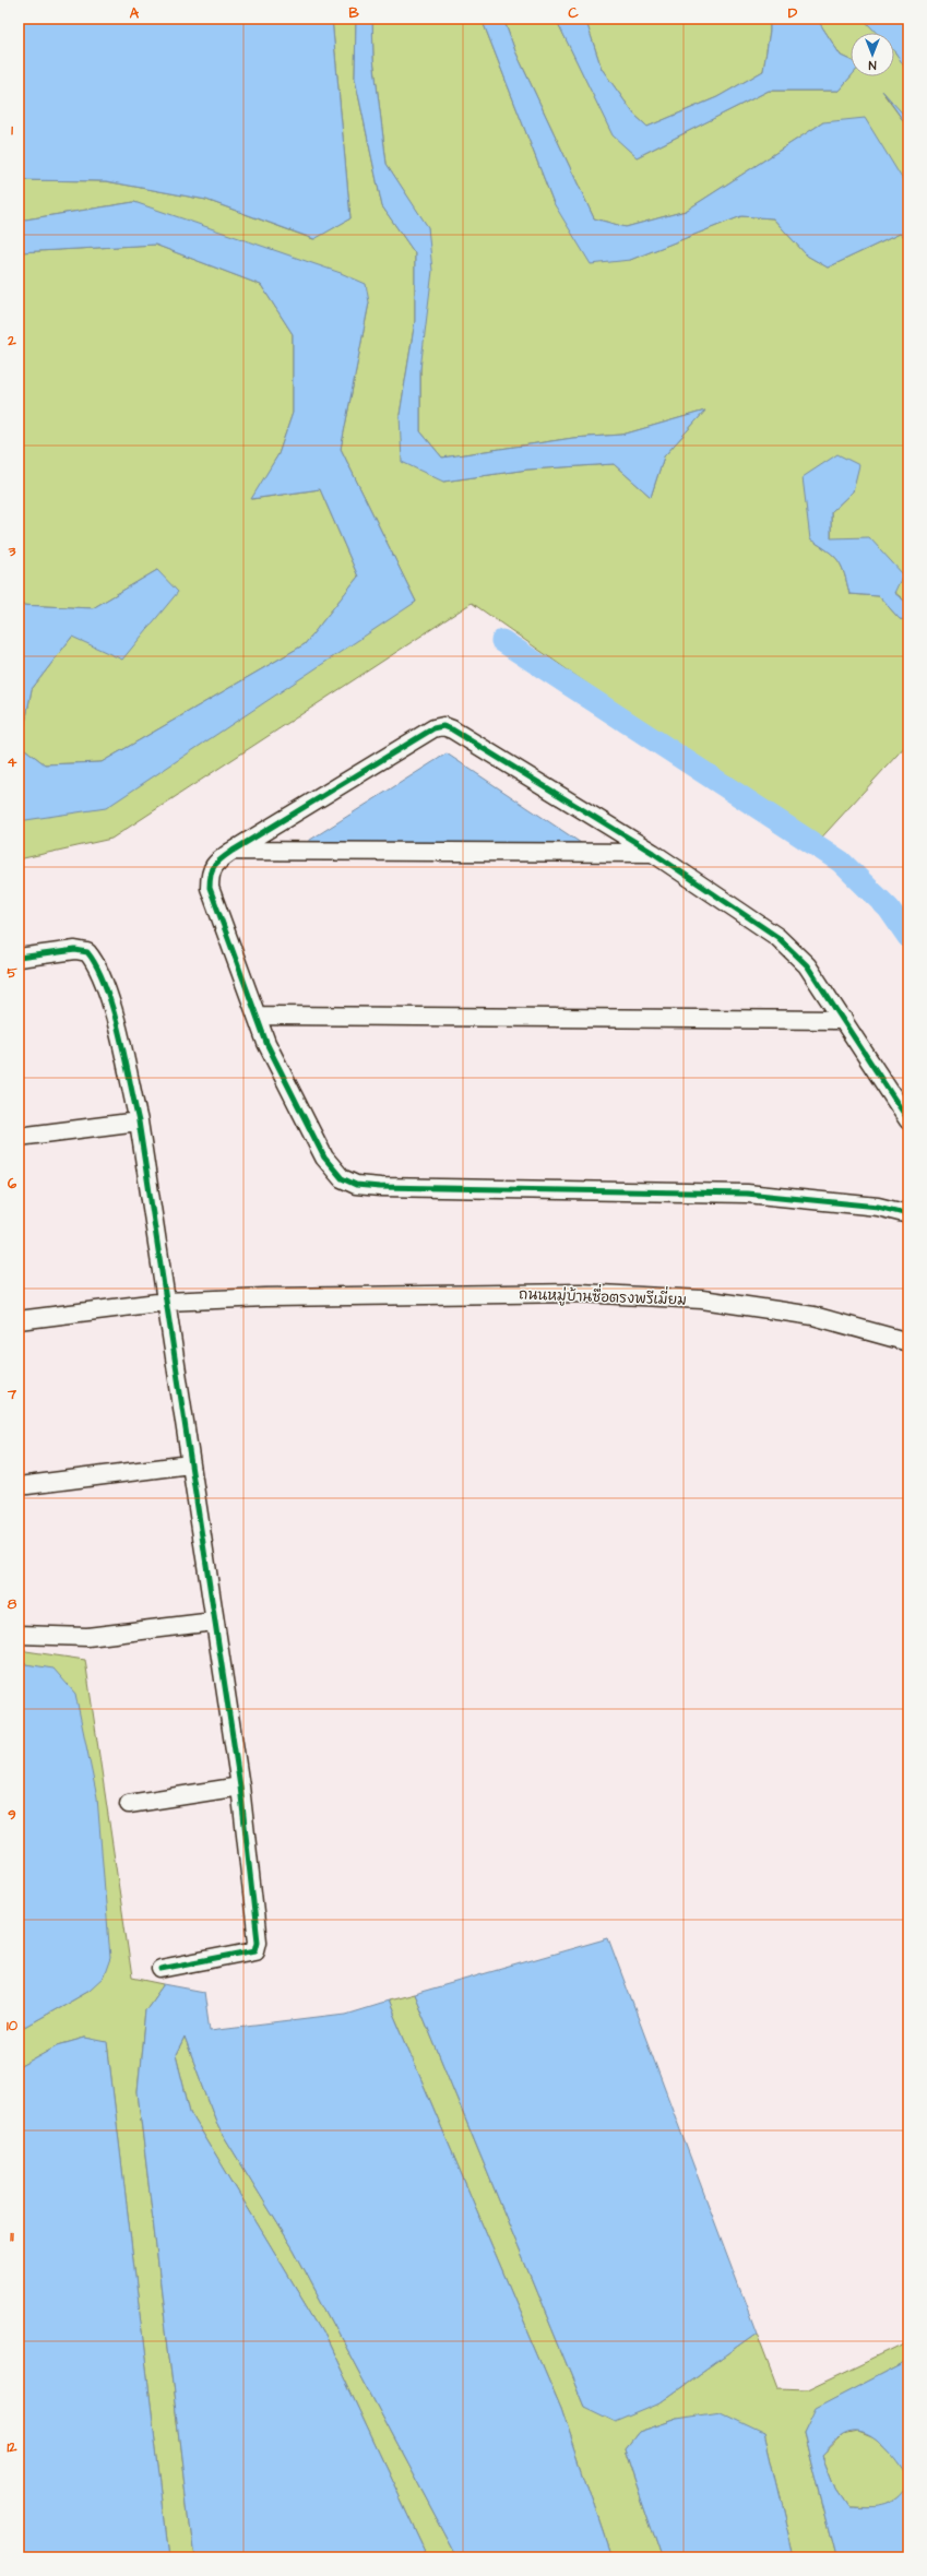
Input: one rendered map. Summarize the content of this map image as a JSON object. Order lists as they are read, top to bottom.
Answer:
{
  "streets": {
    "street": ["ถนนหมู่บ้านซื่อตรงพรีเมี่ยม"]
  },
  "north": "bottom",
  "grid": {
    "columns": [
      "A",
      "B",
      "C",
      "D"
    ],
    "rows": [
      "1",
      "2",
      "3",
      "4",
      "5",
      "6",
      "7",
      "8",
      "9",
      "10",
      "11",
      "12"
    ]
  }
}
